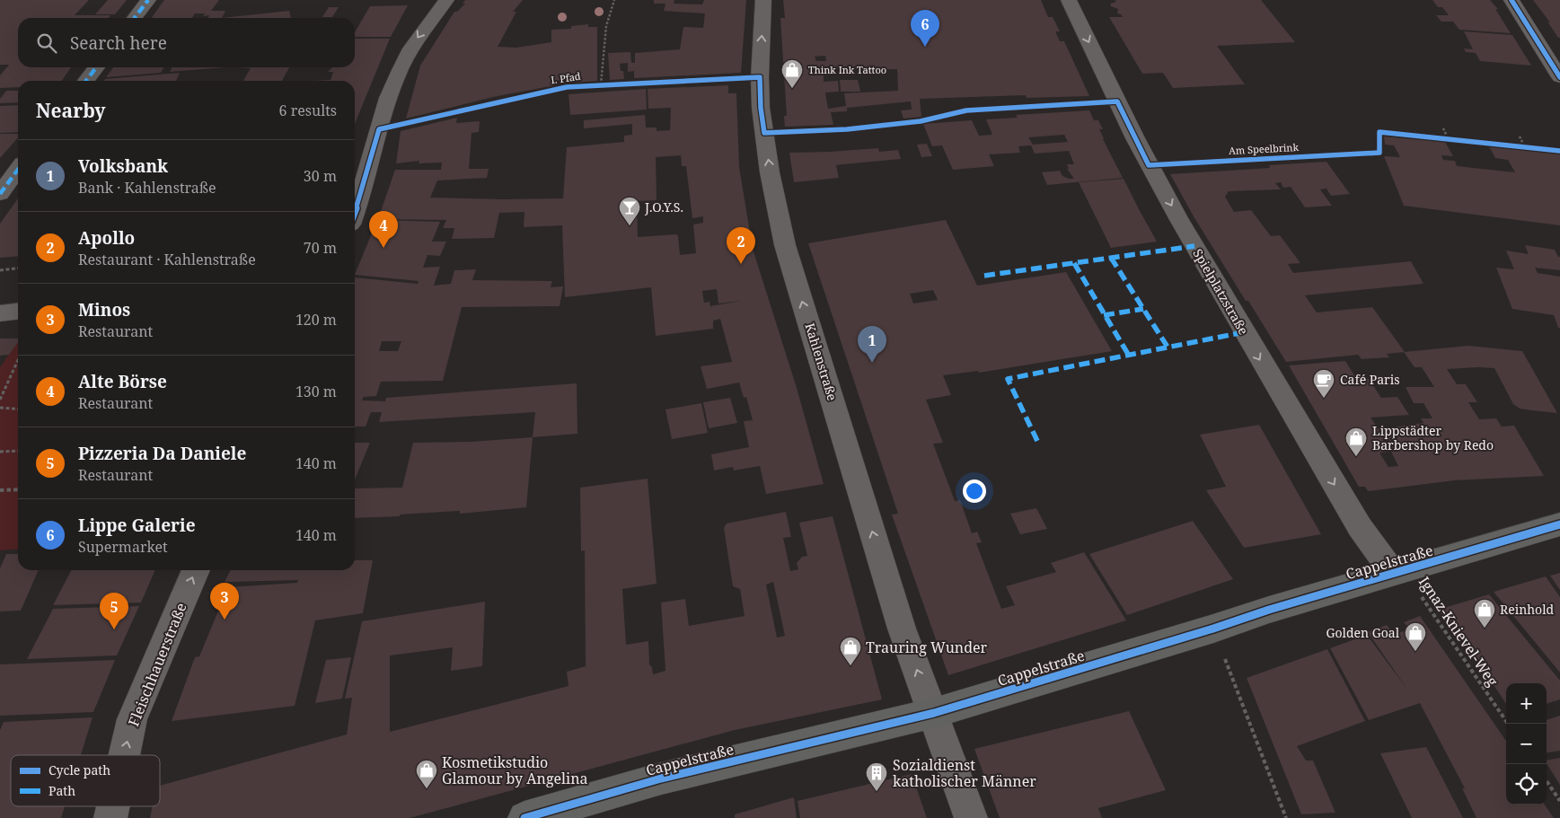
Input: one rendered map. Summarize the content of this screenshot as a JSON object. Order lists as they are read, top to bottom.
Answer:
{
  "streets": {
    "street": [
      "Spielplatzstraße",
      "Kahlenstraße",
      "Cappelstraße",
      "Fleischhauerstraße"
    ],
    "path": ["Am Speelbrink", "Ignaz-Knievel-Weg"],
    "cycle path": ["I. Pfad"]
  },
  "crossings": [
    ["I. Pfad", "Kahlenstraße"],
    ["Am Speelbrink", "Spielplatzstraße"],
    ["Spielplatzstraße", "Cappelstraße"],
    ["Spielplatzstraße", "Ignaz-Knievel-Weg"],
    ["Kahlenstraße", "Cappelstraße"],
    ["Cappelstraße", "Ignaz-Knievel-Weg"]
  ],
  "one_way": ["Spielplatzstraße", "Kahlenstraße", "Fleischhauerstraße"],
  "places": {
    "shop": [
      "Think Ink Tattoo",
      "Lippstädter Barbershop by Redo",
      "Reinhold",
      "Golden Goal",
      "Trauring Wunder",
      "Kosmetikstudio Glamour by Angelina"
    ],
    "bar": ["J.O.Y.S."],
    "cafe": ["Café Paris"],
    "building": ["Sozialdienst katholischer Männer"]
  },
  "legend": ["Cycle path", "Path"],
  "page": {
    "pins": [
      "6",
      "4",
      "2",
      "1",
      "3",
      "5"
    ],
    "search": "Search here",
    "heading": ["Nearby", "6 results"],
    "list": [
      {
        "mark": "1",
        "name": "Volksbank",
        "note": "Bank · Kahlenstraße",
        "value": "30 m"
      },
      {
        "mark": "2",
        "name": "Apollo",
        "note": "Restaurant · Kahlenstraße",
        "value": "70 m"
      },
      {
        "mark": "3",
        "name": "Minos",
        "note": "Restaurant",
        "value": "120 m"
      },
      {
        "mark": "4",
        "name": "Alte Börse",
        "note": "Restaurant",
        "value": "130 m"
      },
      {
        "mark": "5",
        "name": "Pizzeria Da Daniele",
        "note": "Restaurant",
        "value": "140 m"
      },
      {
        "mark": "6",
        "name": "Lippe Galerie",
        "note": "Supermarket",
        "value": "140 m"
      }
    ],
    "map_buttons": ["+", "−"]
  }
}
